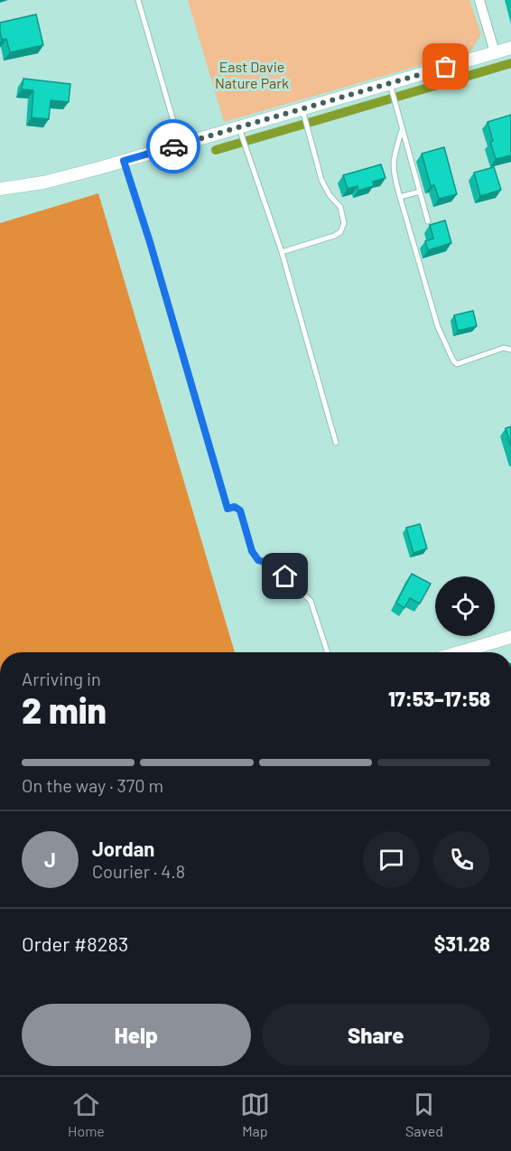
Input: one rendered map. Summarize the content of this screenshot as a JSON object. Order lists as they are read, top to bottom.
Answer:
{
  "parks": ["East Davie Nature Park"],
  "page": {
    "heading": ["2 min", "Arriving in", "17:53–17:58"],
    "panel": [
      "Jordan",
      "Courier · 4.8",
      "Order #8283",
      "$31.28"
    ],
    "bar": "On the way · 370 m",
    "round": "J",
    "buttons": ["Help", "Share"],
    "tabs": ["Home", "Map", "Saved"]
  }
}
